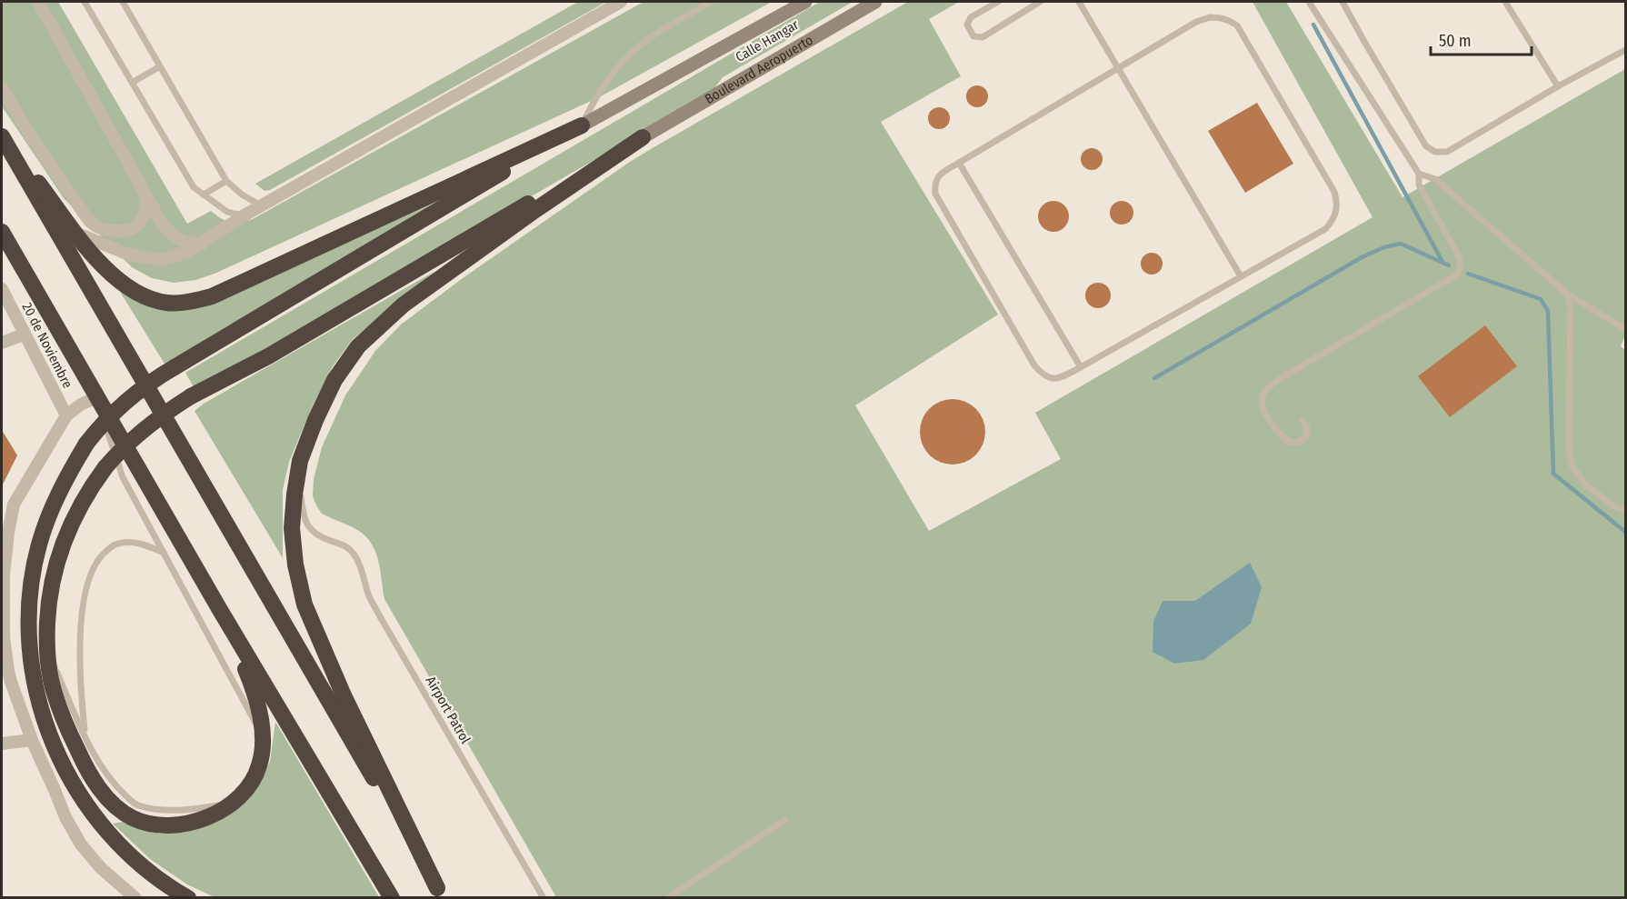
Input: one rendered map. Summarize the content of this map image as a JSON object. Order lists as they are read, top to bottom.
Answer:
{
  "streets": {
    "street": ["Calle Hangar", "Boulevard Aeropuerto", "20 de Noviembre"],
    "lane": ["Airport Patrol"]
  },
  "crossings": [
    ["Calle Hangar", "Boulevard Aeropuerto"]
  ],
  "scale_bar": "50 m"
}
